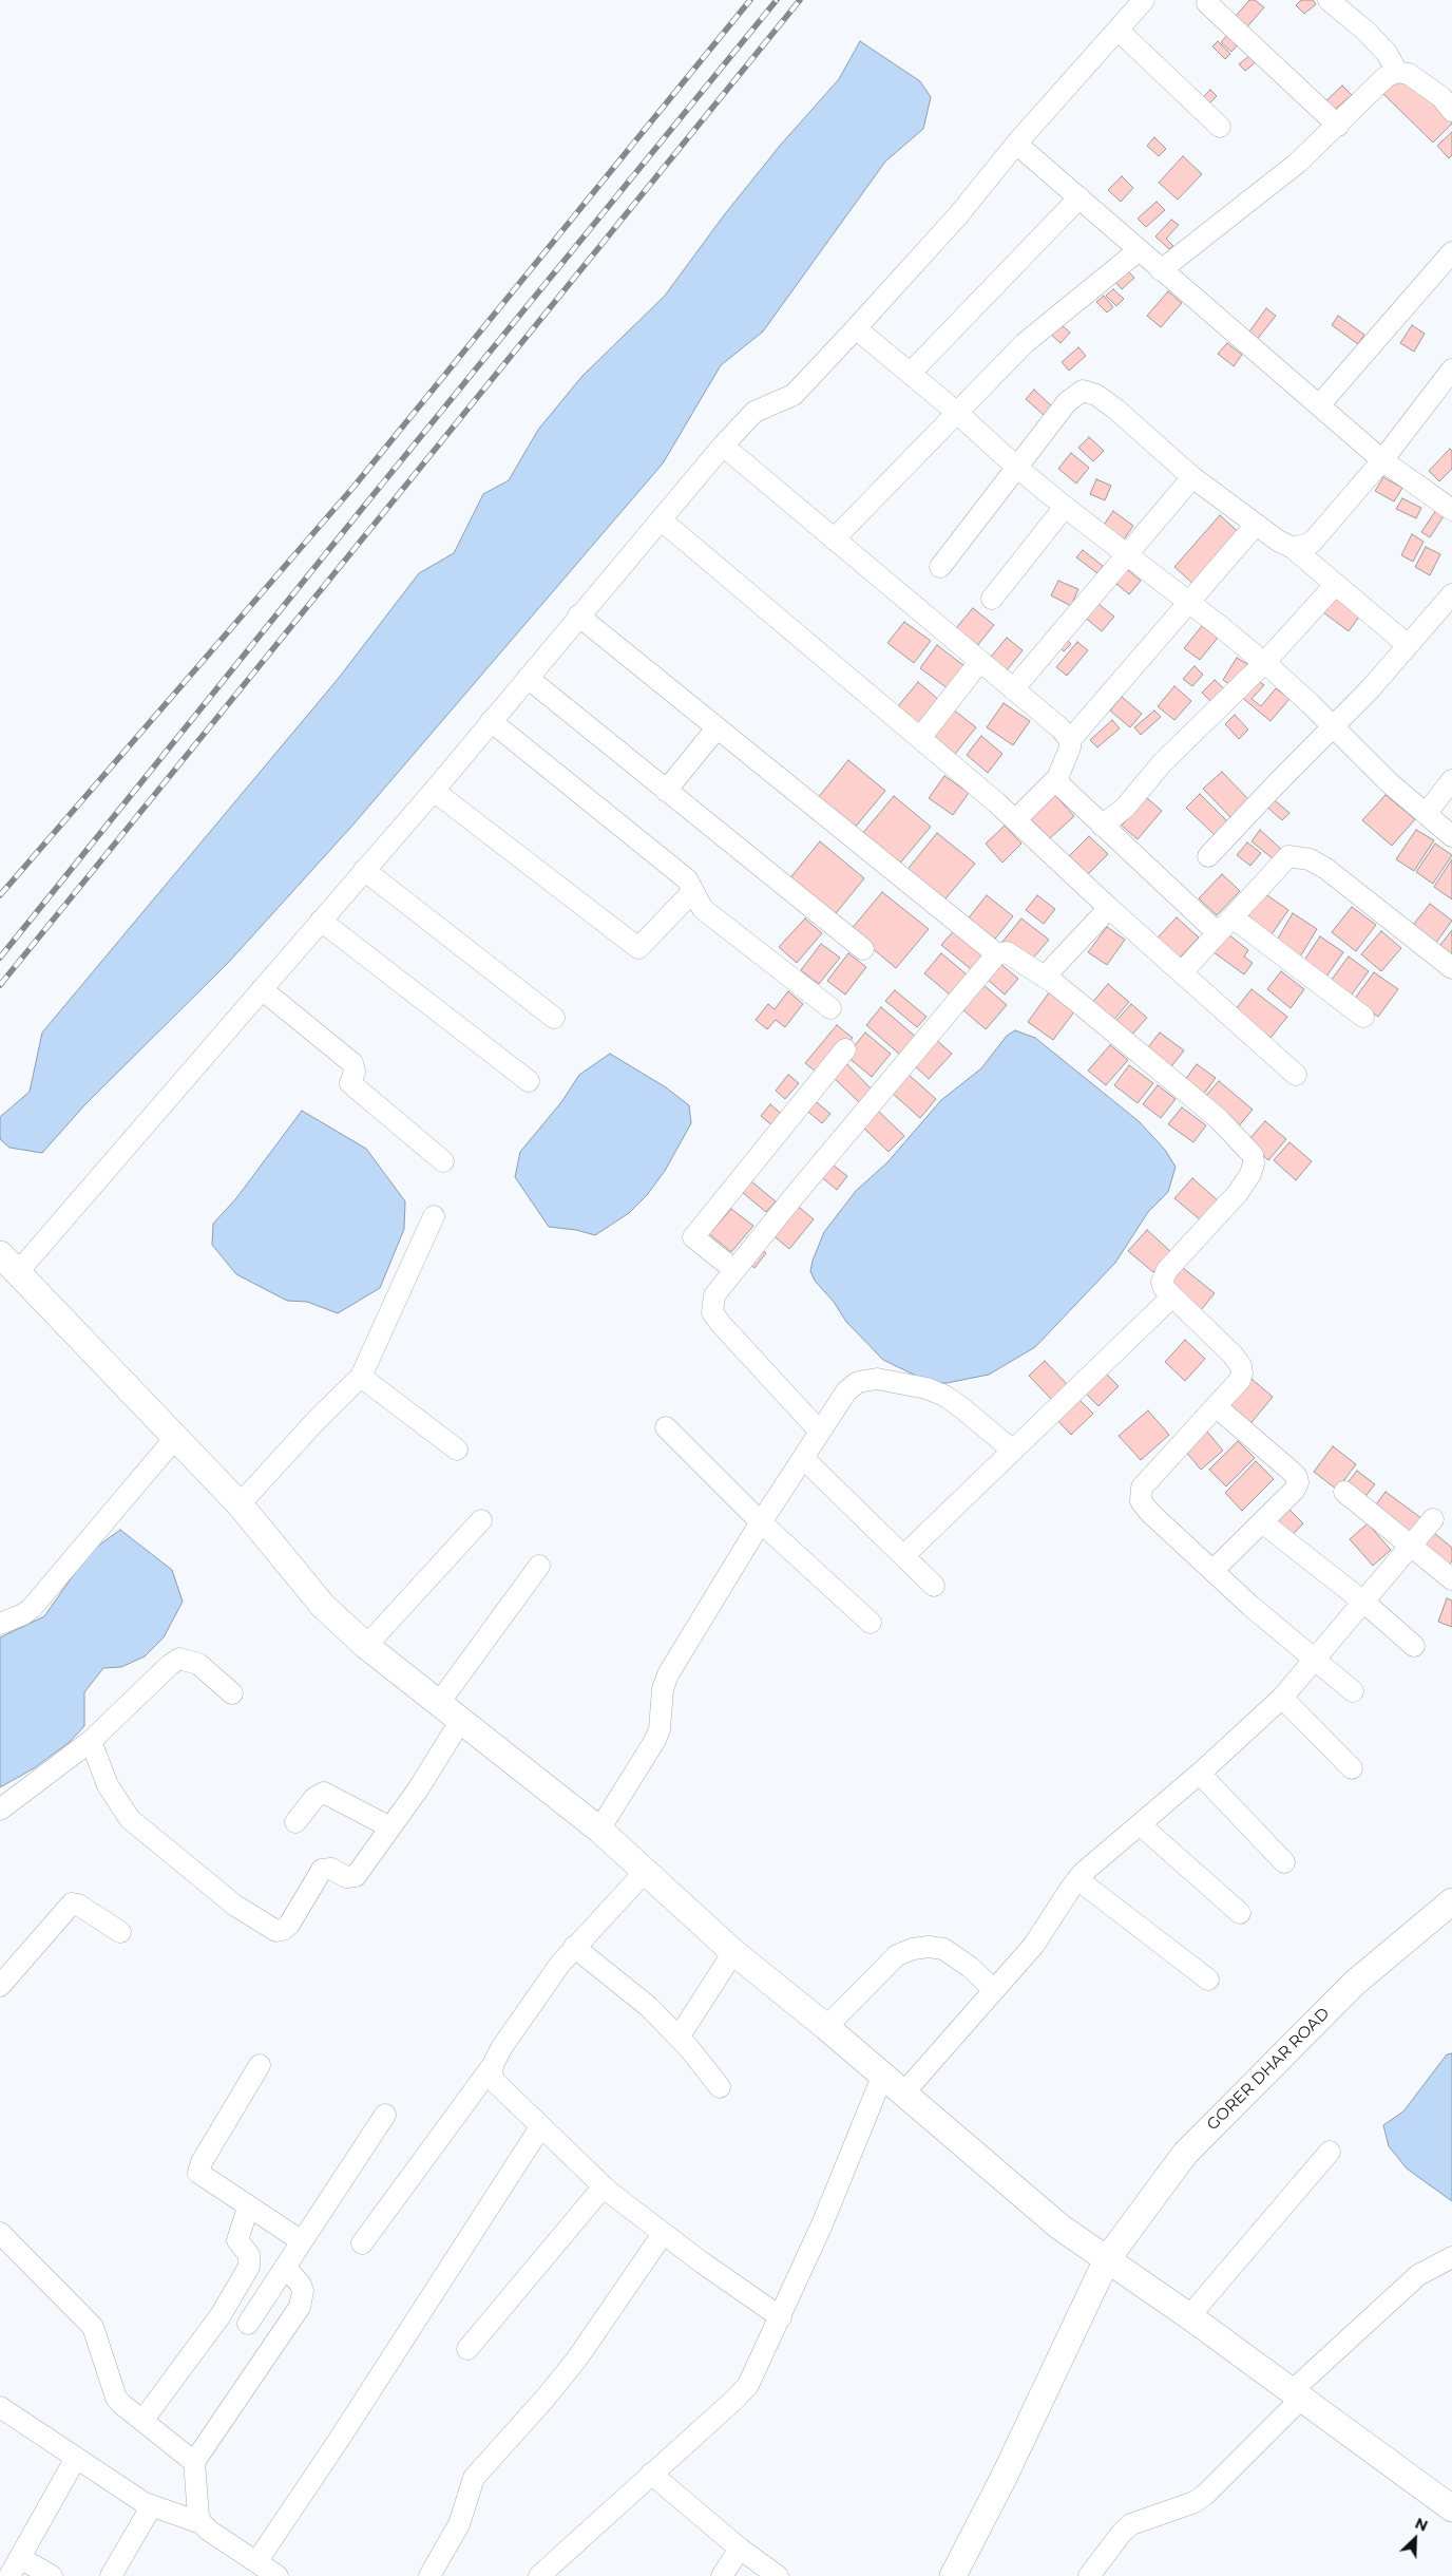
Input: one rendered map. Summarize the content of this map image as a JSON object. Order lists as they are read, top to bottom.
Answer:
{
  "streets": {
    "street": ["GORER DHAR ROAD"]
  },
  "north": "top right"
}
